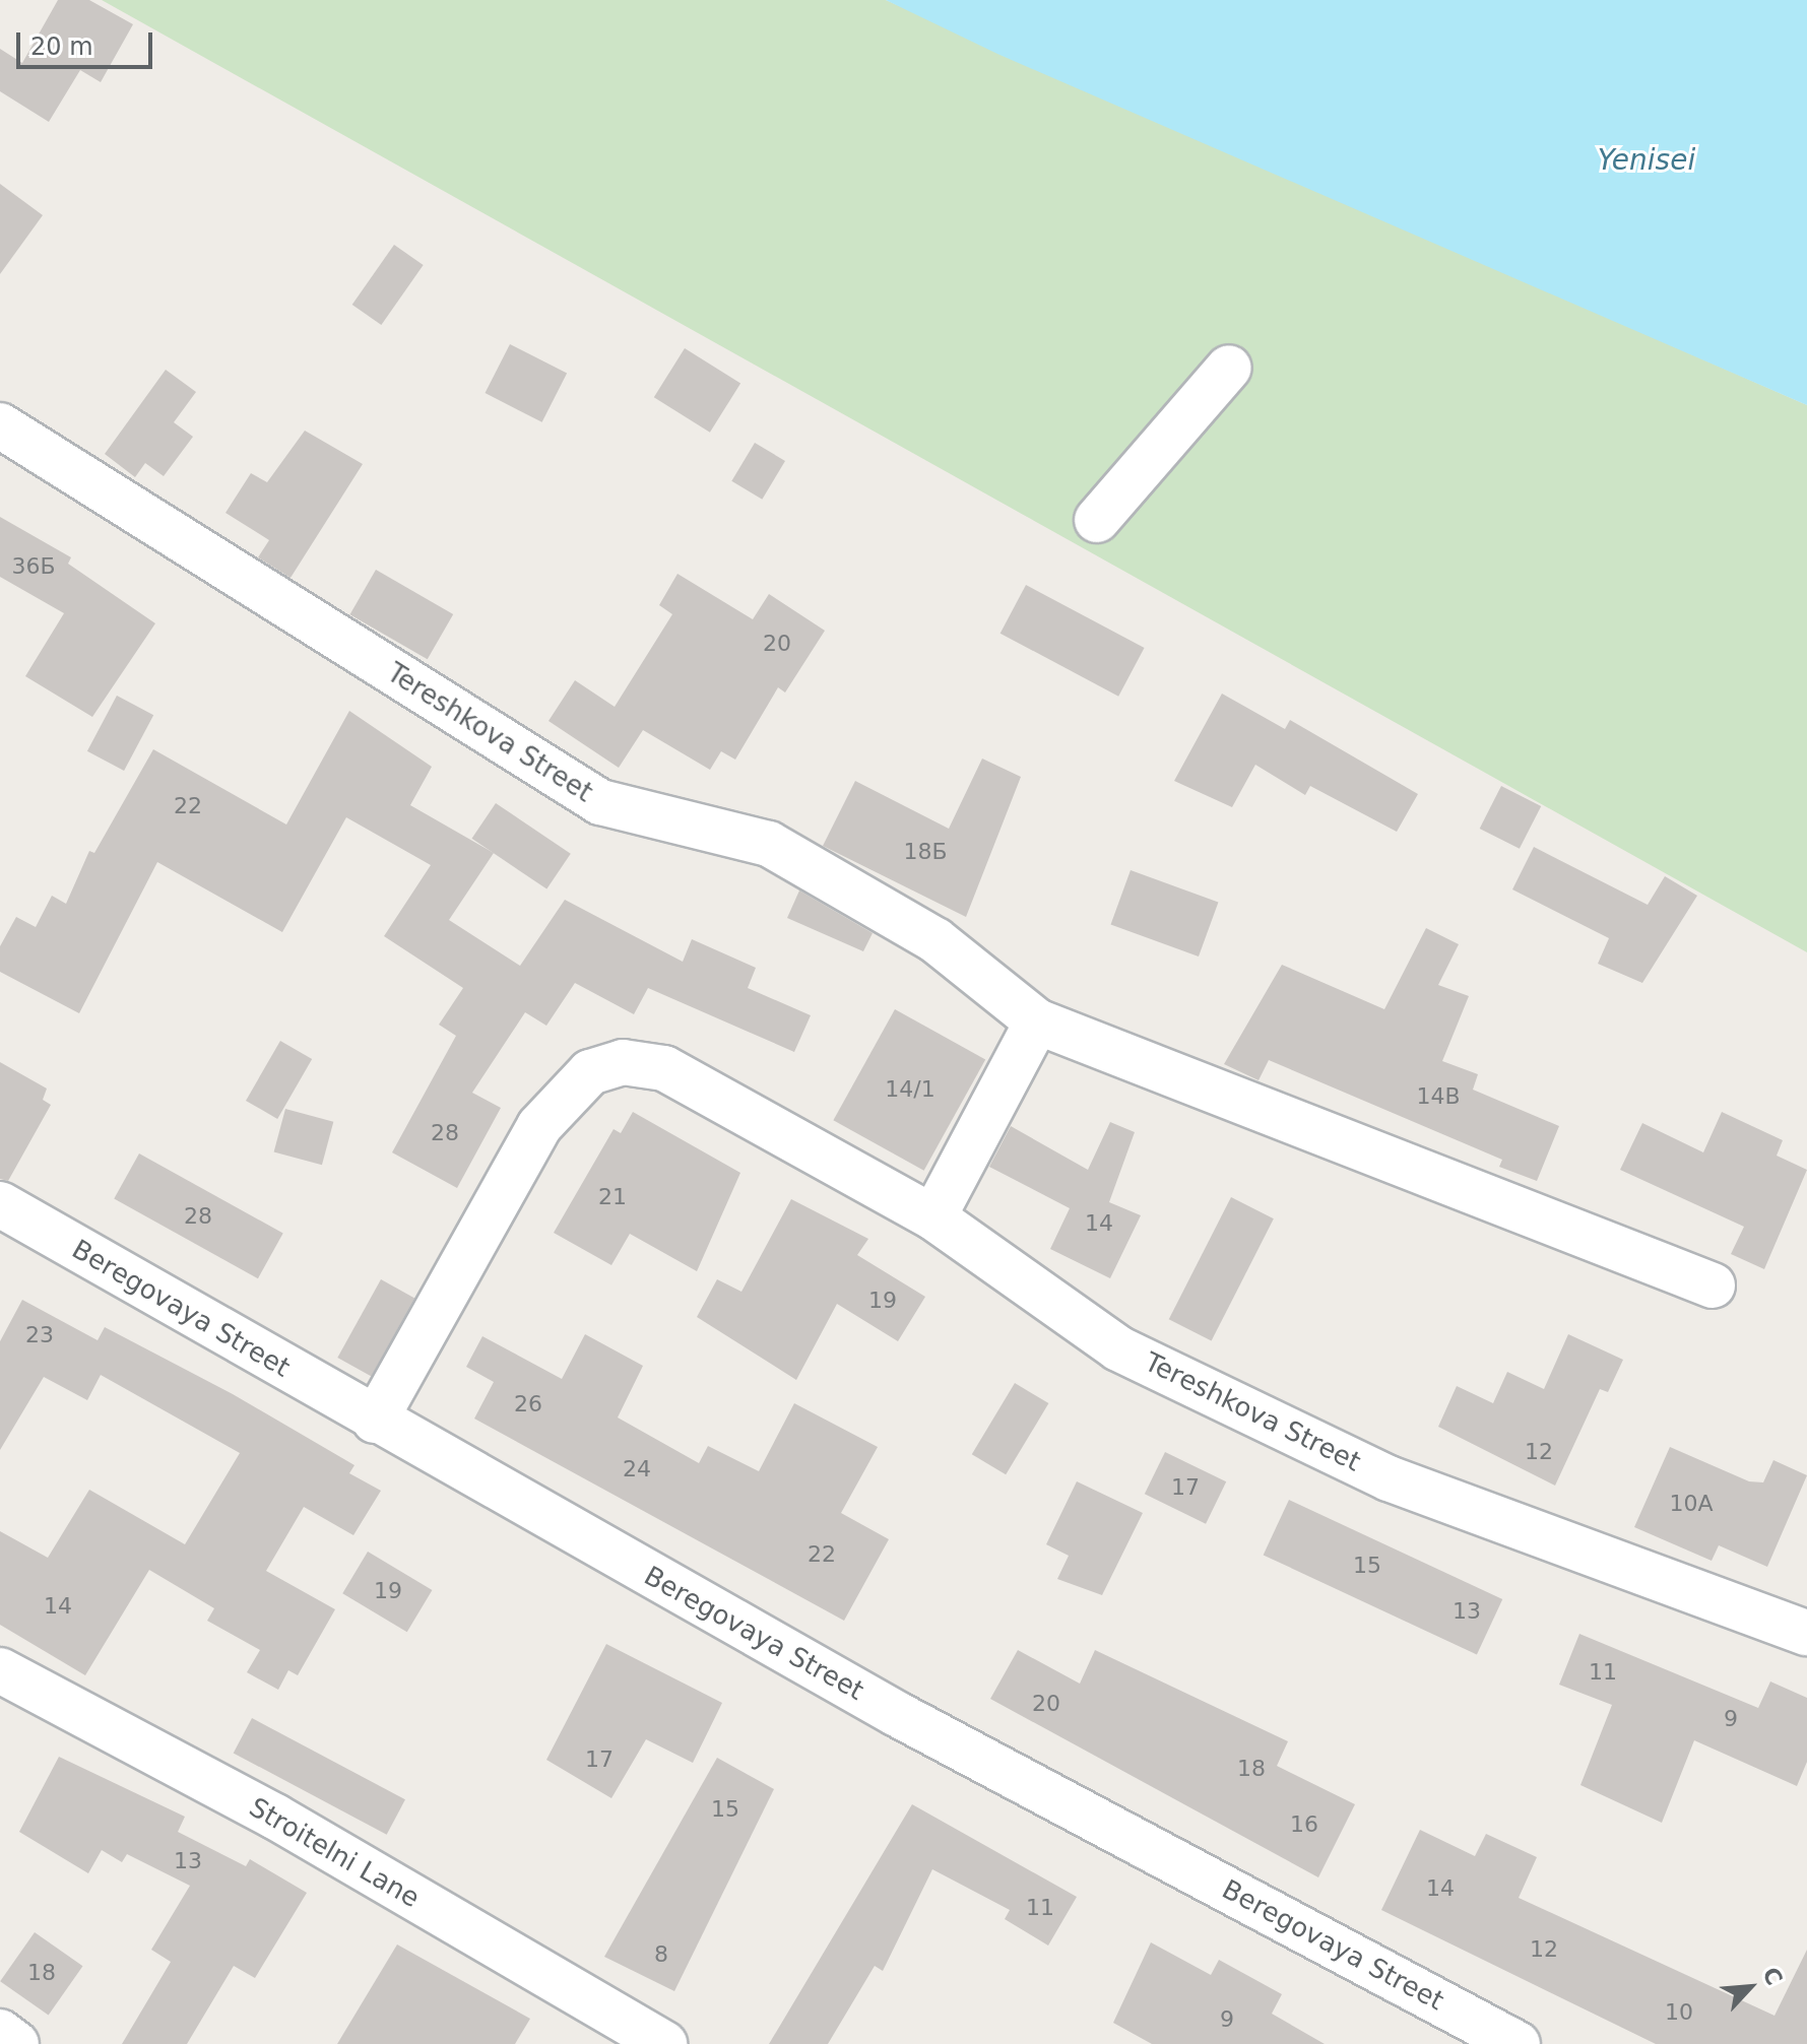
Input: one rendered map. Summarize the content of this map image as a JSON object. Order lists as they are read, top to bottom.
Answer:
{
  "streets": {
    "street": ["Tereshkova Street", "Beregovaya Street", "Stroitelni Lane"]
  },
  "crossings": [
    ["Tereshkova Street", "Beregovaya Street"]
  ],
  "water": ["Yenisei"],
  "house_numbers": [
    "36Б",
    "20",
    "22",
    "18Б",
    "14/1",
    "14В",
    "28",
    "21",
    "28",
    "14",
    "19",
    "23",
    "26",
    "12",
    "24",
    "17",
    "10А",
    "22",
    "15",
    "19",
    "14",
    "13",
    "11",
    "20",
    "9",
    "17",
    "18",
    "15",
    "16",
    "13",
    "14",
    "11",
    "12",
    "8",
    "18",
    "10",
    "9"
  ],
  "scale_bar": "20 m",
  "north": "top right"
}
